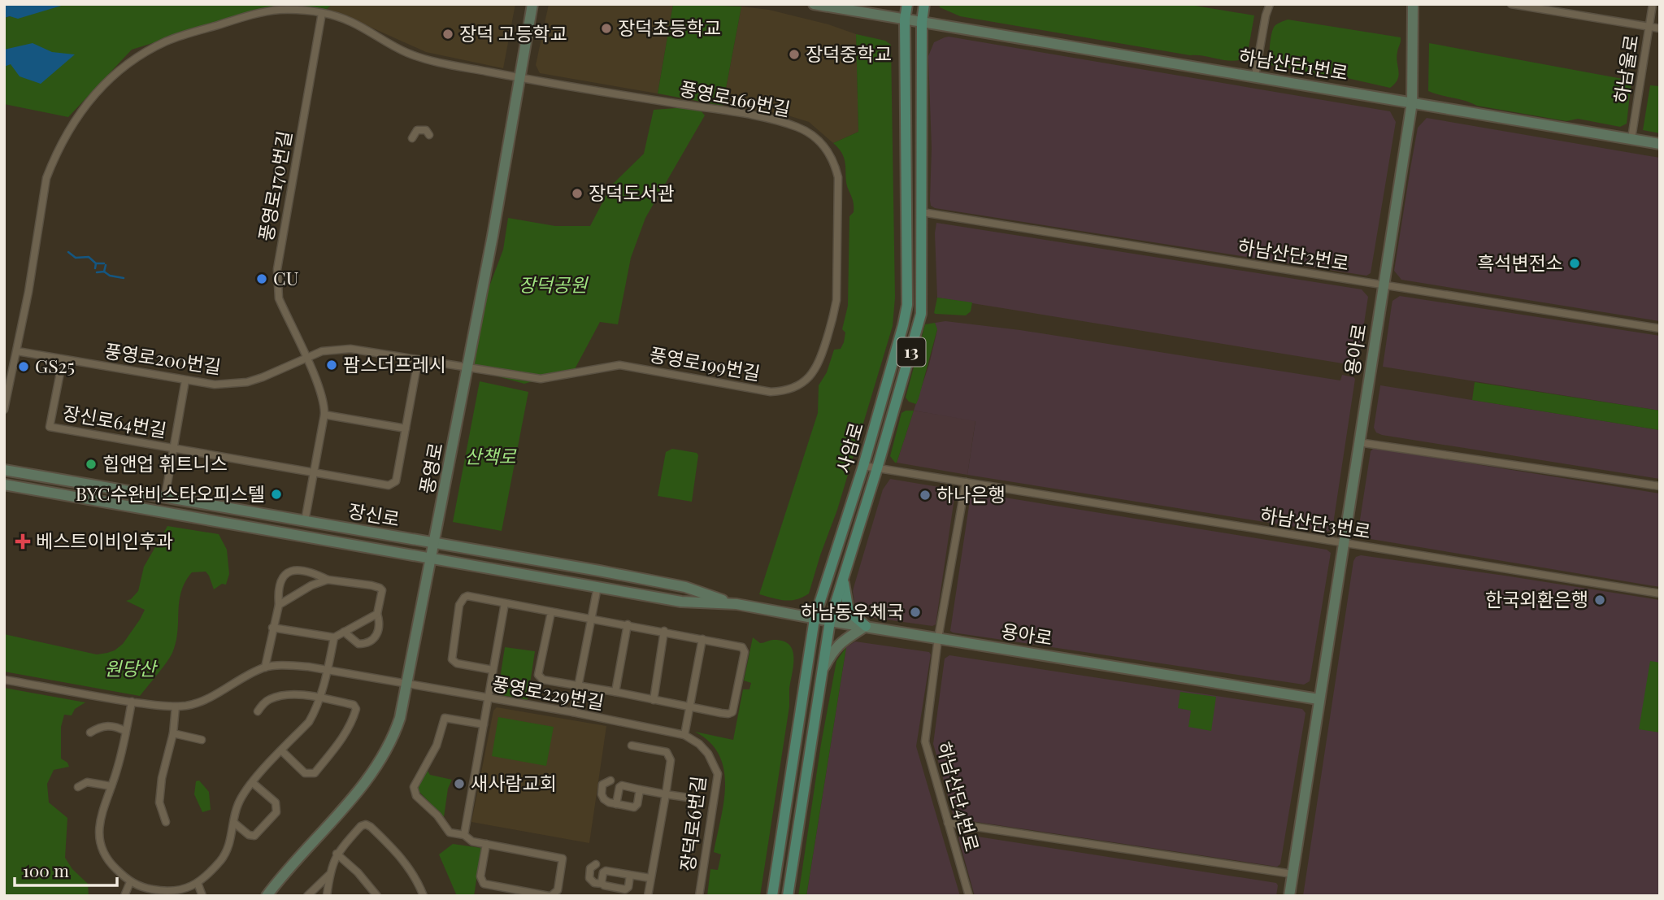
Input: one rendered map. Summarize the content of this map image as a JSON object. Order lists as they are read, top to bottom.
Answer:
{
  "streets": {
    "main road": [
      "하남산단1번로",
      "용아로",
      "13",
      "사암로",
      "풍영로",
      "장신로"
    ],
    "street": [
      "하남울로",
      "풍영로169번길",
      "풍영로170번길",
      "하남산단2번로",
      "풍영로200번길",
      "풍영로199번길",
      "장신로64번길",
      "하남산단3번로",
      "풍영로229번길",
      "하남산단4번로",
      "장덕로6번길"
    ]
  },
  "crossings": [
    ["하남산단1번로", "하남울로"],
    ["하남산단1번로", "용아로"],
    ["하남산단1번로", "사암로"],
    ["풍영로169번길", "풍영로199번길"],
    ["풍영로169번길", "풍영로"],
    ["풍영로170번길", "풍영로200번길"],
    ["하남산단2번로", "용아로"],
    ["하남산단2번로", "사암로"],
    ["용아로", "사암로"],
    ["용아로", "장신로"],
    ["용아로", "하남산단3번로"],
    ["용아로", "하남산단4번로"],
    ["풍영로200번길", "풍영로199번길"],
    ["풍영로200번길", "장신로64번길"],
    ["풍영로200번길", "풍영로"],
    ["풍영로199번길", "풍영로"],
    ["장신로64번길", "장신로"],
    ["사암로", "장신로"],
    ["사암로", "하남산단3번로"],
    ["풍영로", "장신로"],
    ["풍영로", "풍영로229번길"],
    ["풍영로229번길", "장덕로6번길"]
  ],
  "parks": ["장덕공원", "산책로", "원당산"],
  "places": {
    "other": [
      "장덕초등학교",
      "장덕 고등학교",
      "장덕중학교",
      "장덕도서관",
      "흑석변전소",
      "CU",
      "팜스더프레시",
      "GS25",
      "힙앤업 휘트니스",
      "BYC수완비스타오피스텔",
      "하나은행",
      "한국외환은행",
      "하남동우체국",
      "새사람교회"
    ],
    "health": ["베스트이비인후과"]
  },
  "scale_bar": "100 m"
}
